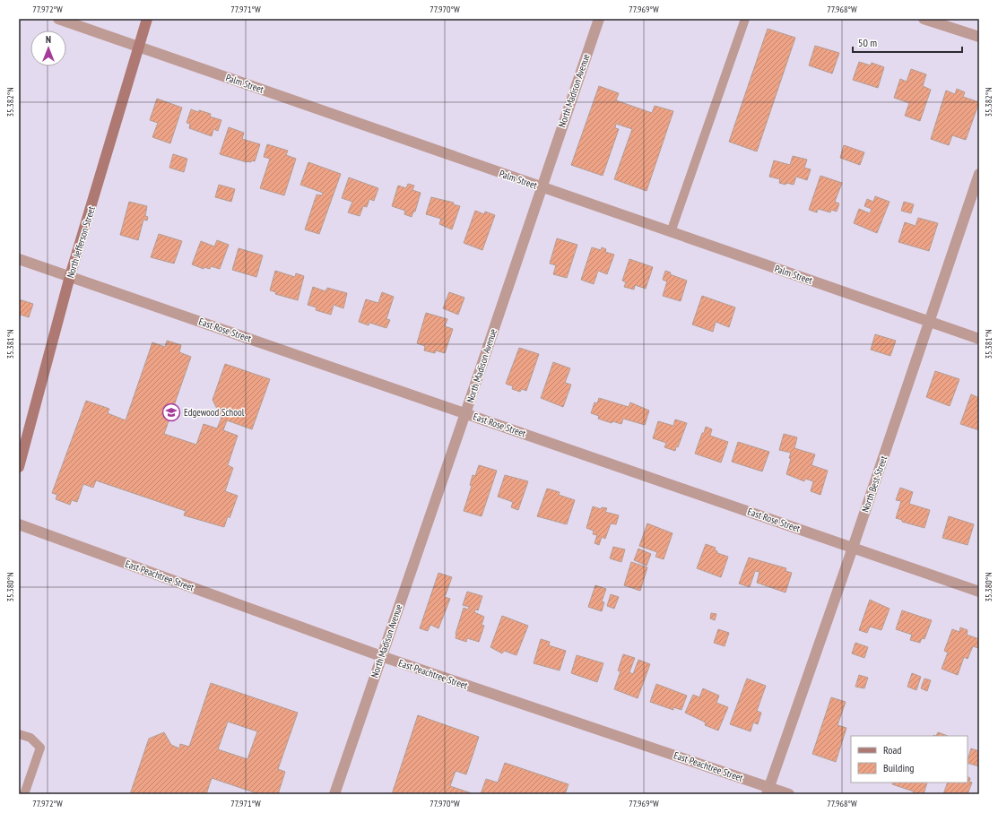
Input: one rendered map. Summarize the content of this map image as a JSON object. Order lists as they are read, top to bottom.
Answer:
{
  "streets": {
    "street": [
      "Palm Street",
      "North Madison Avenue",
      "North Jefferson Street",
      "East Rose Street",
      "North Best Street",
      "East Peachtree Street"
    ]
  },
  "crossings": [
    ["Palm Street", "North Madison Avenue"],
    ["Palm Street", "North Jefferson Street"],
    ["Palm Street", "North Best Street"],
    ["North Madison Avenue", "East Rose Street"],
    ["North Madison Avenue", "East Peachtree Street"],
    ["North Jefferson Street", "East Rose Street"],
    ["East Rose Street", "North Best Street"],
    ["North Best Street", "East Peachtree Street"]
  ],
  "places": {
    "school or university": ["Edgewood School"]
  },
  "legend": ["Road", "Building"],
  "scale_bar": "50 m",
  "north": "top",
  "coordinates": [
    "77.972°W",
    "77.971°W",
    "77.970°W",
    "77.969°W",
    "77.968°W",
    "35.382°N",
    "35.381°N",
    "35.380°N"
  ]
}
